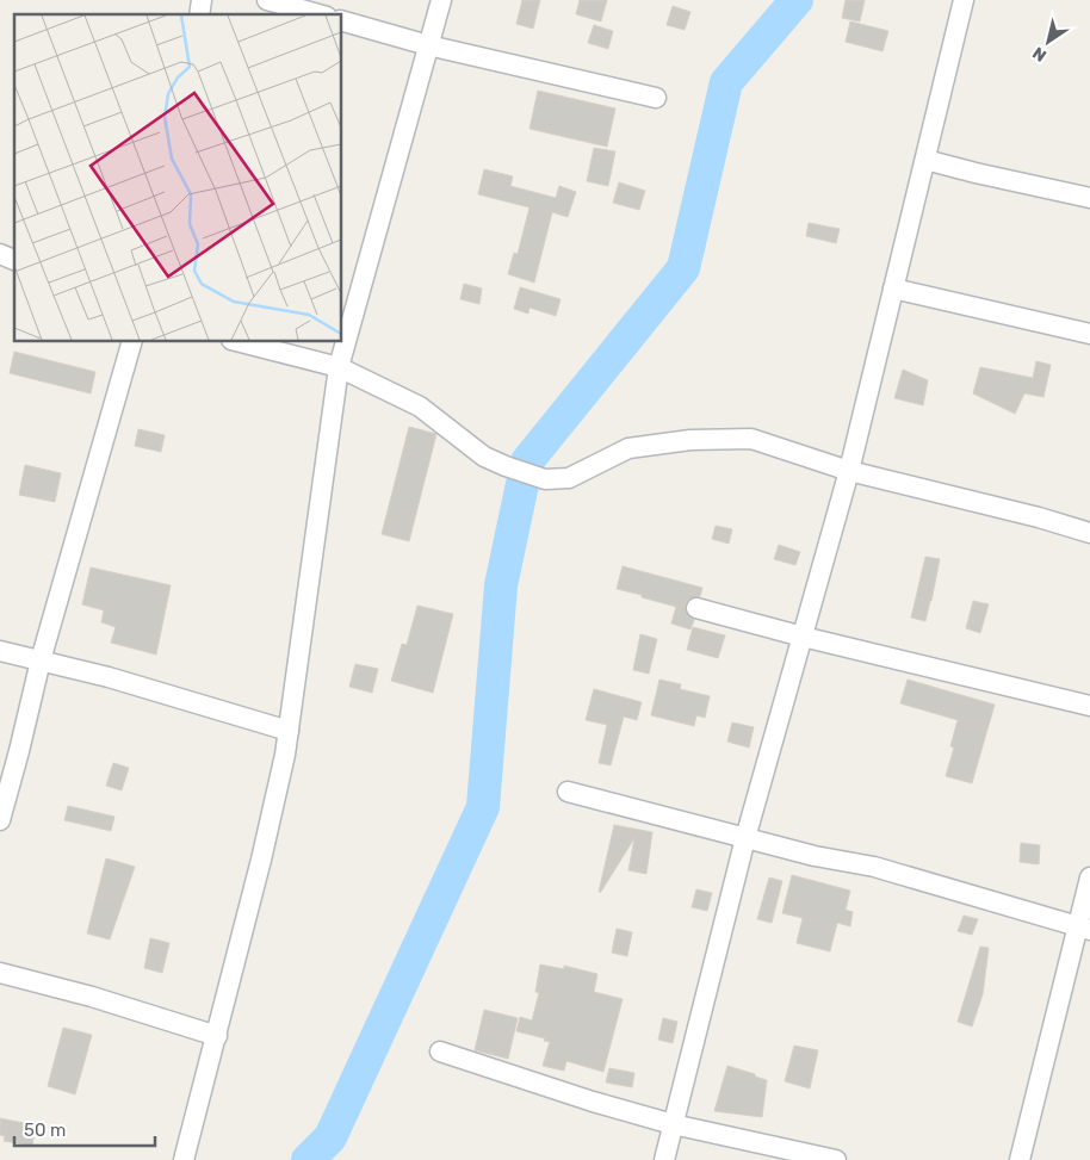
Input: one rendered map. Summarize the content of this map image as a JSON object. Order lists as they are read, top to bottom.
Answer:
{
  "scale_bar": "50 m",
  "north": "bottom left"
}
